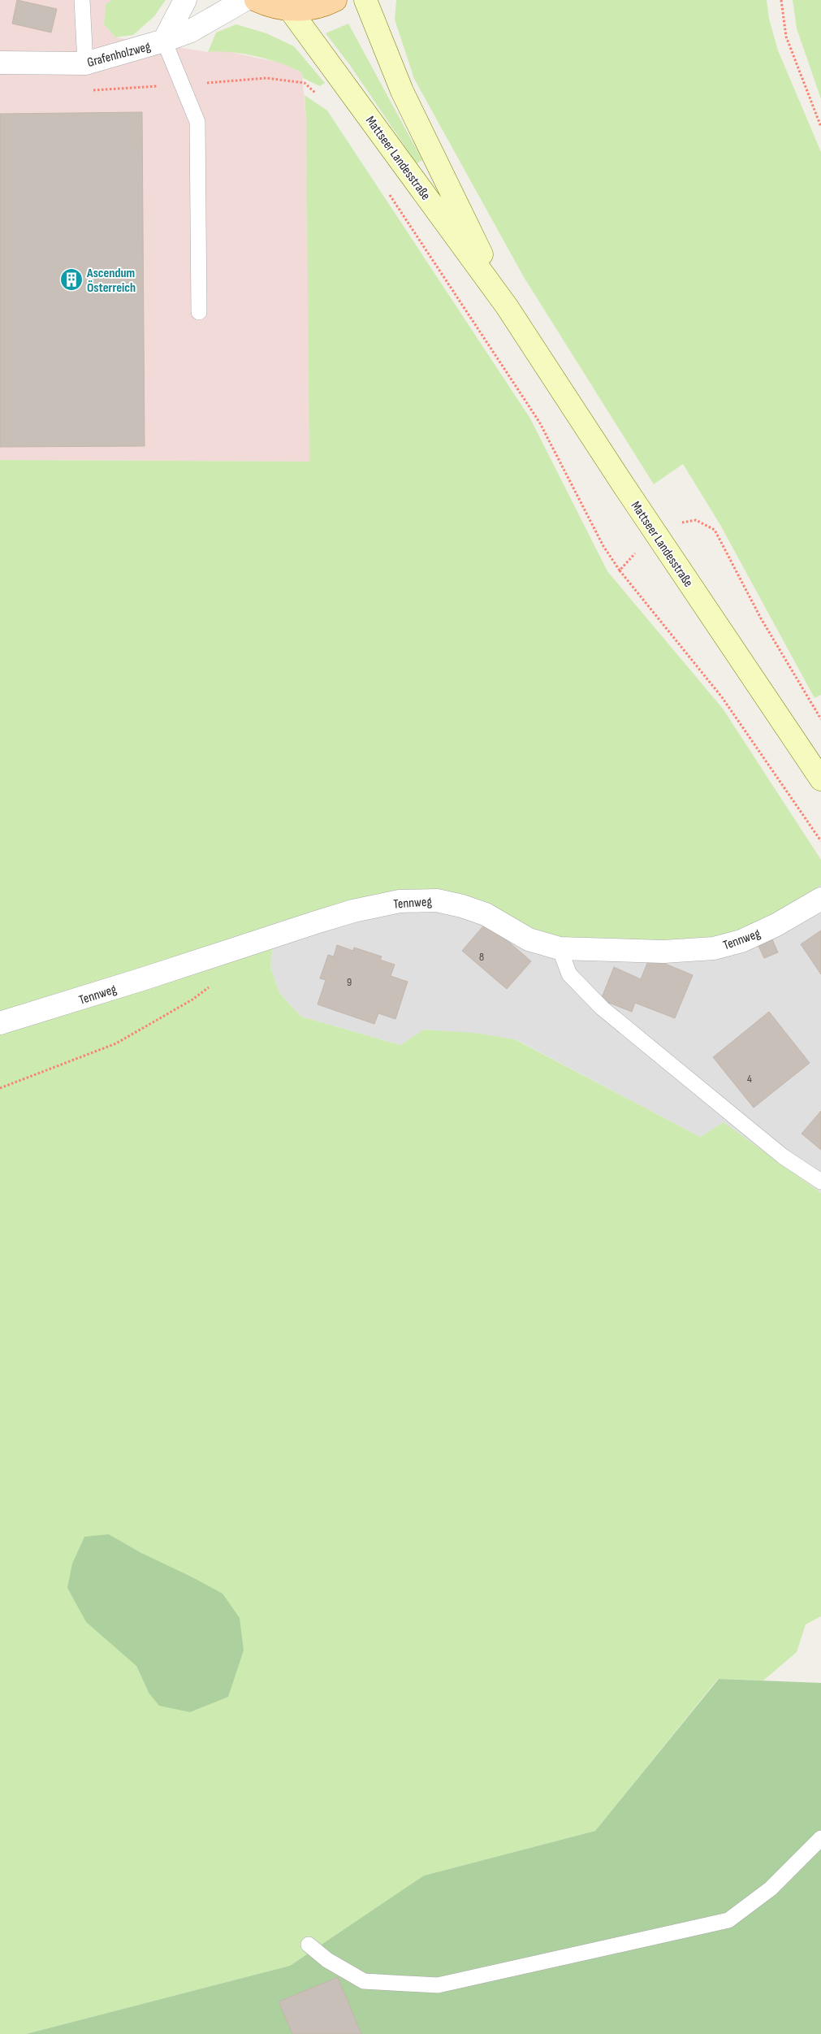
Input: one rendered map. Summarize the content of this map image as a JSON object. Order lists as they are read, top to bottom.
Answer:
{
  "streets": {
    "main road": ["Mattseer Landesstraße"],
    "street": ["Grafenholzweg", "Tennweg"]
  },
  "places": {
    "building": ["Ascendum Österreich"]
  },
  "house_numbers": ["8", "9", "4"]
}
